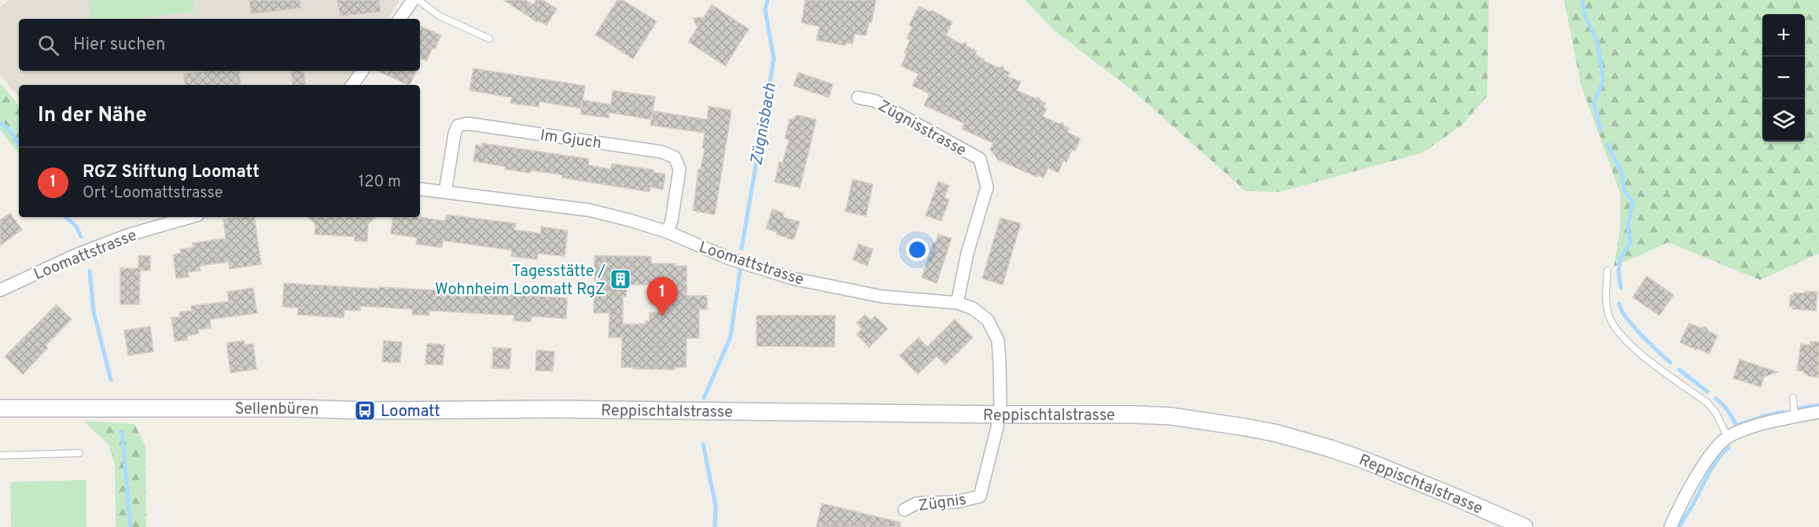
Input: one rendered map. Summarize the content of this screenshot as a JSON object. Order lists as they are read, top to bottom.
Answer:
{
  "streets": {
    "main road": ["Sellenbüren", "Reppischtalstrasse"],
    "street": [
      "Zügnisstrasse",
      "Im Gjuch",
      "Loomattstrasse",
      "Zügnis"
    ]
  },
  "crossings": [
    ["Zügnisstrasse", "Loomattstrasse"],
    ["Im Gjuch", "Loomattstrasse"],
    ["Loomattstrasse", "Reppischtalstrasse"],
    ["Loomattstrasse", "Zügnis"],
    ["Sellenbüren", "Reppischtalstrasse"]
  ],
  "water": ["Zügnisbach"],
  "places": {
    "building": ["Tagesstätte / Wohnheim Loomatt RgZ"],
    "bus stop": ["Loomatt"]
  },
  "page": {
    "map_buttons": ["+", "−"],
    "search": "Hier suchen",
    "heading": "In der Nähe",
    "list": [
      {
        "mark": "1",
        "name": "RGZ Stiftung Loomatt",
        "note": "Ort · Loomattstrasse",
        "value": "120 m"
      }
    ],
    "pins": "1"
  }
}
